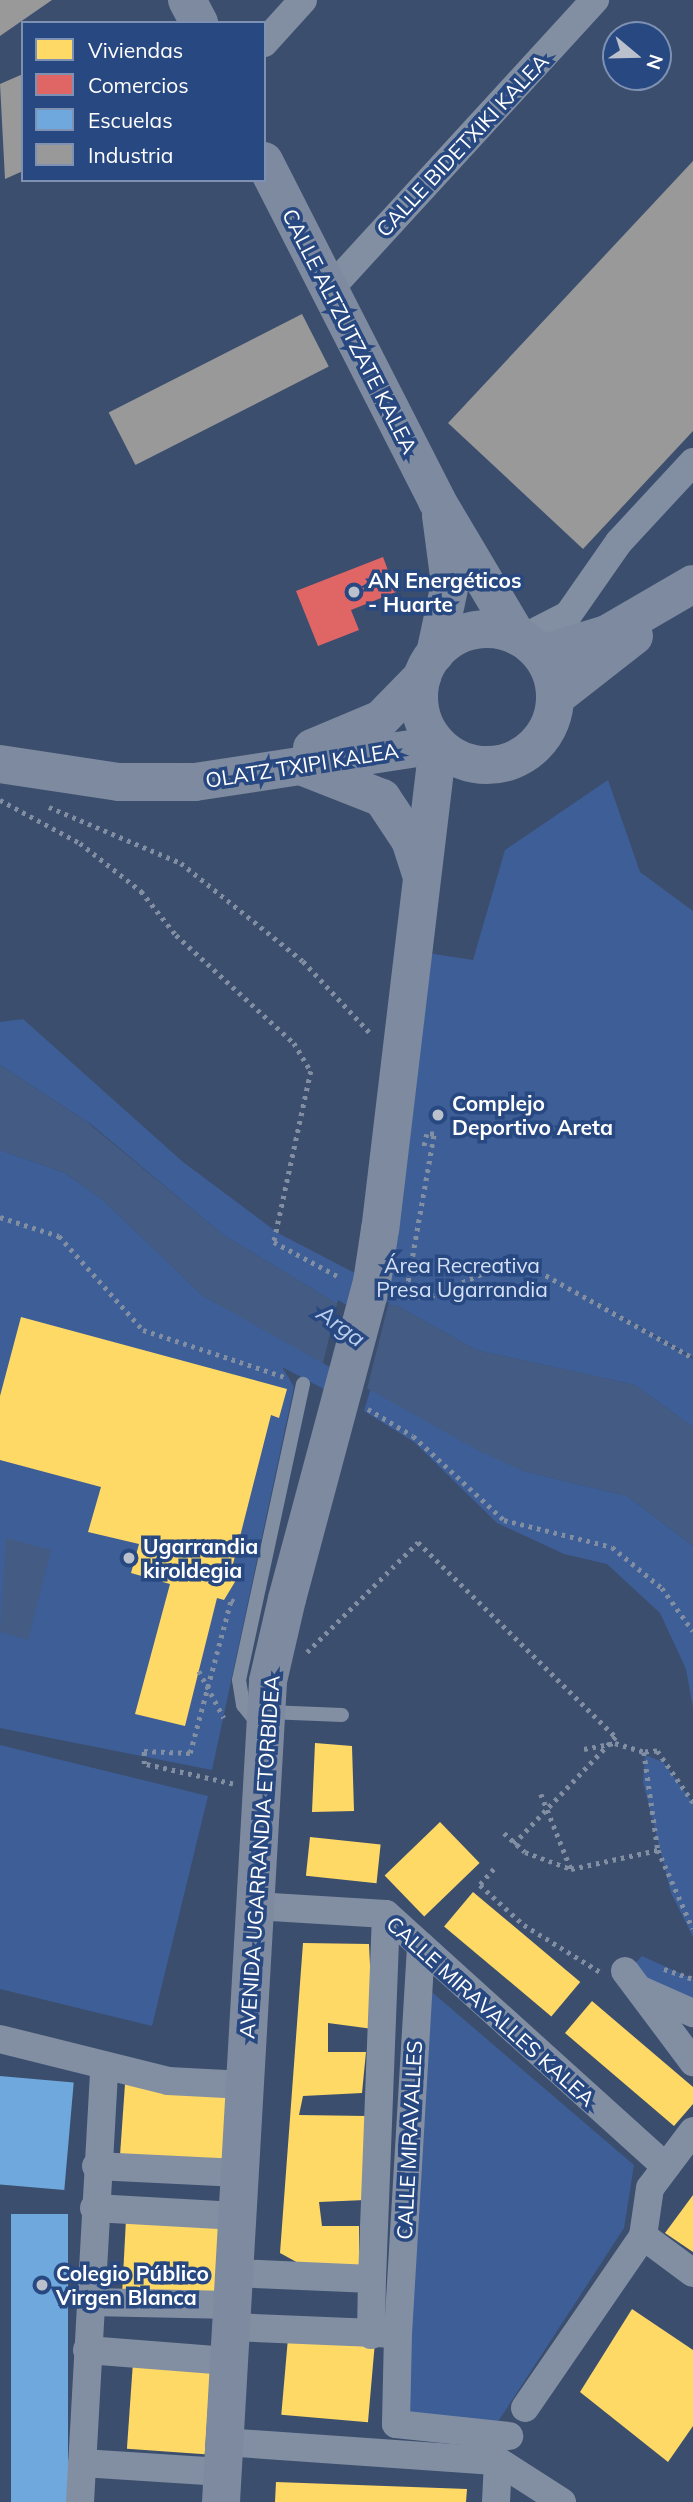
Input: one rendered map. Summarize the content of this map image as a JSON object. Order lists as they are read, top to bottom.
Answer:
{
  "streets": {
    "street": [
      "CALLE BIDETXIKI KALEA",
      "CALLE ALTZUTZATE KALEA",
      "OLATZ TXIPI KALEA",
      "AVENIDA UGARRANDIA ETORBIDEA",
      "CALLE MIRAVALLES KALEA",
      "CALLE MIRAVALLES"
    ]
  },
  "crossings": [
    ["CALLE BIDETXIKI KALEA", "CALLE ALTZUTZATE KALEA"],
    ["CALLE ALTZUTZATE KALEA", "OLATZ TXIPI KALEA"],
    ["CALLE ALTZUTZATE KALEA", "AVENIDA UGARRANDIA ETORBIDEA"],
    ["OLATZ TXIPI KALEA", "AVENIDA UGARRANDIA ETORBIDEA"],
    ["AVENIDA UGARRANDIA ETORBIDEA", "CALLE MIRAVALLES KALEA"],
    ["CALLE MIRAVALLES KALEA", "CALLE MIRAVALLES"]
  ],
  "water": ["Arga"],
  "parks": ["Área Recreativa Presa Ugarrandia"],
  "places": [
    "AN Energéticos - Huarte",
    "Complejo Deportivo Areta",
    "Ugarrandia kiroldegia",
    "Colegio Público Virgen Blanca"
  ],
  "legend": [
    "Viviendas",
    "Comercios",
    "Escuelas",
    "Industria"
  ],
  "north": "right"
}
